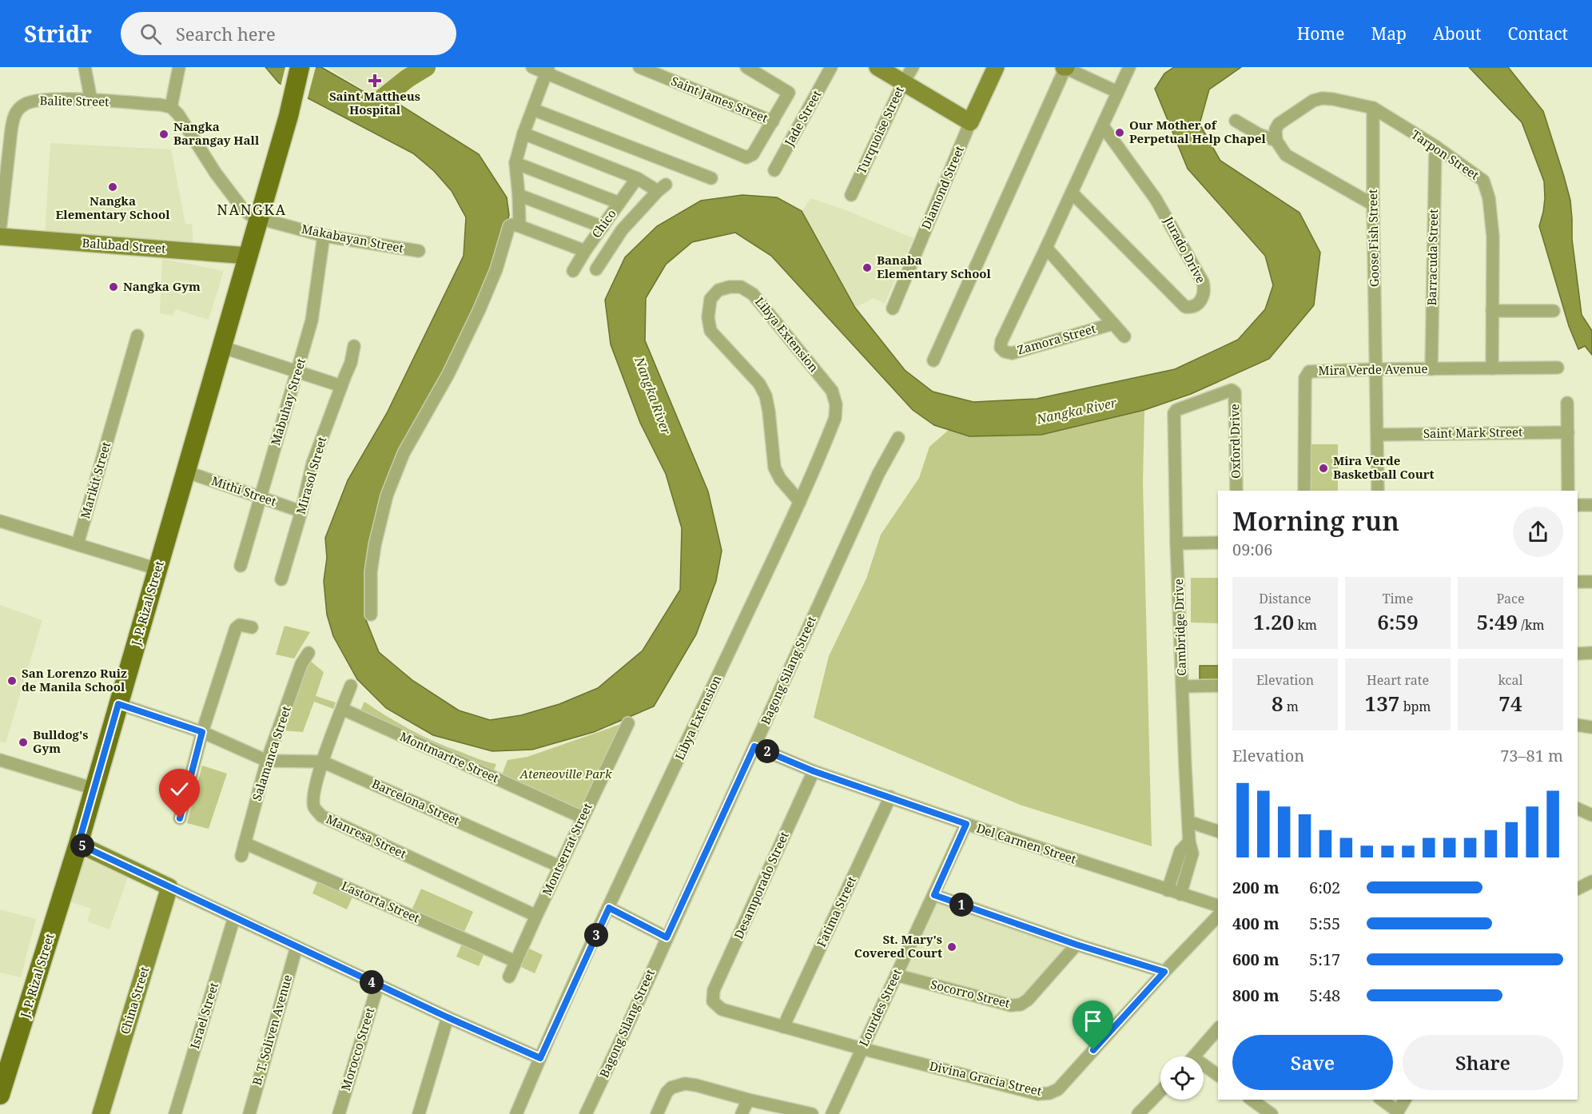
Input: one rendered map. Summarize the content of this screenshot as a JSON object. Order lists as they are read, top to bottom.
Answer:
{
  "streets": {
    "main road": ["J. P. Rizal Street"],
    "street": [
      "Saint James Street",
      "Balite Street",
      "Jade Street",
      "Turquoise Street",
      "Tarpon Street",
      "Diamond Street",
      "Chico",
      "Goose Fish Street",
      "Makabayan Street",
      "Balubad Street",
      "Jurado Drive",
      "Barracuda Street",
      "Libya Extension",
      "Zamora Street",
      "Mira Verde Avenue",
      "Mabuhay Street",
      "Saint Mark Street",
      "Oxford Drive",
      "Mirasol Street",
      "Marikit Street",
      "Mithi Street",
      "Cambridge Drive",
      "Bagong Silang Street",
      "Salamanca Street",
      "Montmartre Street",
      "Barcelona Street",
      "Manresa Street",
      "Del Carmen Street",
      "Montserrat Street",
      "Desamporado Street",
      "Lastorta Street",
      "Fatima Street",
      "Socorro Street",
      "China Street",
      "Lourdes Street",
      "Israel Street",
      "B. T. Soliven Avenue",
      "Morocco Street",
      "Divina Gracia Street"
    ]
  },
  "crossings": [
    ["Tarpon Street", "Goose Fish Street"],
    ["Tarpon Street", "Barracuda Street"],
    ["Tarpon Street", "Mira Verde Avenue"],
    ["Goose Fish Street", "Mira Verde Avenue"],
    ["Goose Fish Street", "Saint Mark Street"],
    ["Makabayan Street", "Mabuhay Street"],
    ["Makabayan Street", "J. P. Rizal Street"],
    ["Balubad Street", "J. P. Rizal Street"],
    ["Barracuda Street", "Mira Verde Avenue"],
    ["Mabuhay Street", "Mithi Street"],
    ["Oxford Drive", "Cambridge Drive"],
    ["Mirasol Street", "Mithi Street"],
    ["Mithi Street", "J. P. Rizal Street"],
    ["Cambridge Drive", "Del Carmen Street"],
    ["Bagong Silang Street", "Del Carmen Street"],
    ["Salamanca Street", "Barcelona Street"],
    ["Salamanca Street", "Lastorta Street"],
    ["Montmartre Street", "Manresa Street"],
    ["Montmartre Street", "Montserrat Street"],
    ["Barcelona Street", "Manresa Street"],
    ["Barcelona Street", "Montserrat Street"],
    ["Manresa Street", "Montserrat Street"],
    ["Del Carmen Street", "Desamporado Street"],
    ["Del Carmen Street", "Fatima Street"],
    ["Del Carmen Street", "Lourdes Street"],
    ["Montserrat Street", "Lastorta Street"],
    ["Desamporado Street", "Divina Gracia Street"],
    ["Fatima Street", "Divina Gracia Street"],
    ["Socorro Street", "Lourdes Street"],
    ["Lourdes Street", "Divina Gracia Street"]
  ],
  "districts": ["NANGKA"],
  "water": ["Nangka River"],
  "parks": ["Ateneoville Park"],
  "places": {
    "health": ["Saint Mattheus Hospital"],
    "other": [
      "Our Mother of Perpetual Help Chapel",
      "Nangka Barangay Hall",
      "Nangka Elementary School",
      "Banaba Elementary School",
      "Nangka Gym",
      "Mira Verde Basketball Court",
      "San Lorenzo Ruiz de Manila School",
      "Bulldog's Gym",
      "St. Mary's Covered Court"
    ]
  },
  "page": {
    "header": "Stridr",
    "search": "Search here",
    "nav": [
      "Home",
      "Map",
      "About",
      "Contact"
    ],
    "heading": ["Morning run", "09:06"],
    "stats": [
      ["Distance", "1.20 km"],
      ["Time", "6:59"],
      ["Pace", "5:49 /km"],
      ["Elevation", "8 m"],
      ["Heart rate", "137 bpm"],
      ["kcal", "74"]
    ],
    "chart": ["Elevation", "73–81 m"],
    "pins": [
      "2",
      "5",
      "1",
      "3",
      "4"
    ],
    "list": [
      {
        "name": "200 m",
        "note": "6:02"
      },
      {
        "name": "400 m",
        "note": "5:55"
      },
      {
        "name": "600 m",
        "note": "5:17"
      },
      {
        "name": "800 m",
        "note": "5:48"
      }
    ],
    "buttons": ["Save", "Share"]
  }
}
